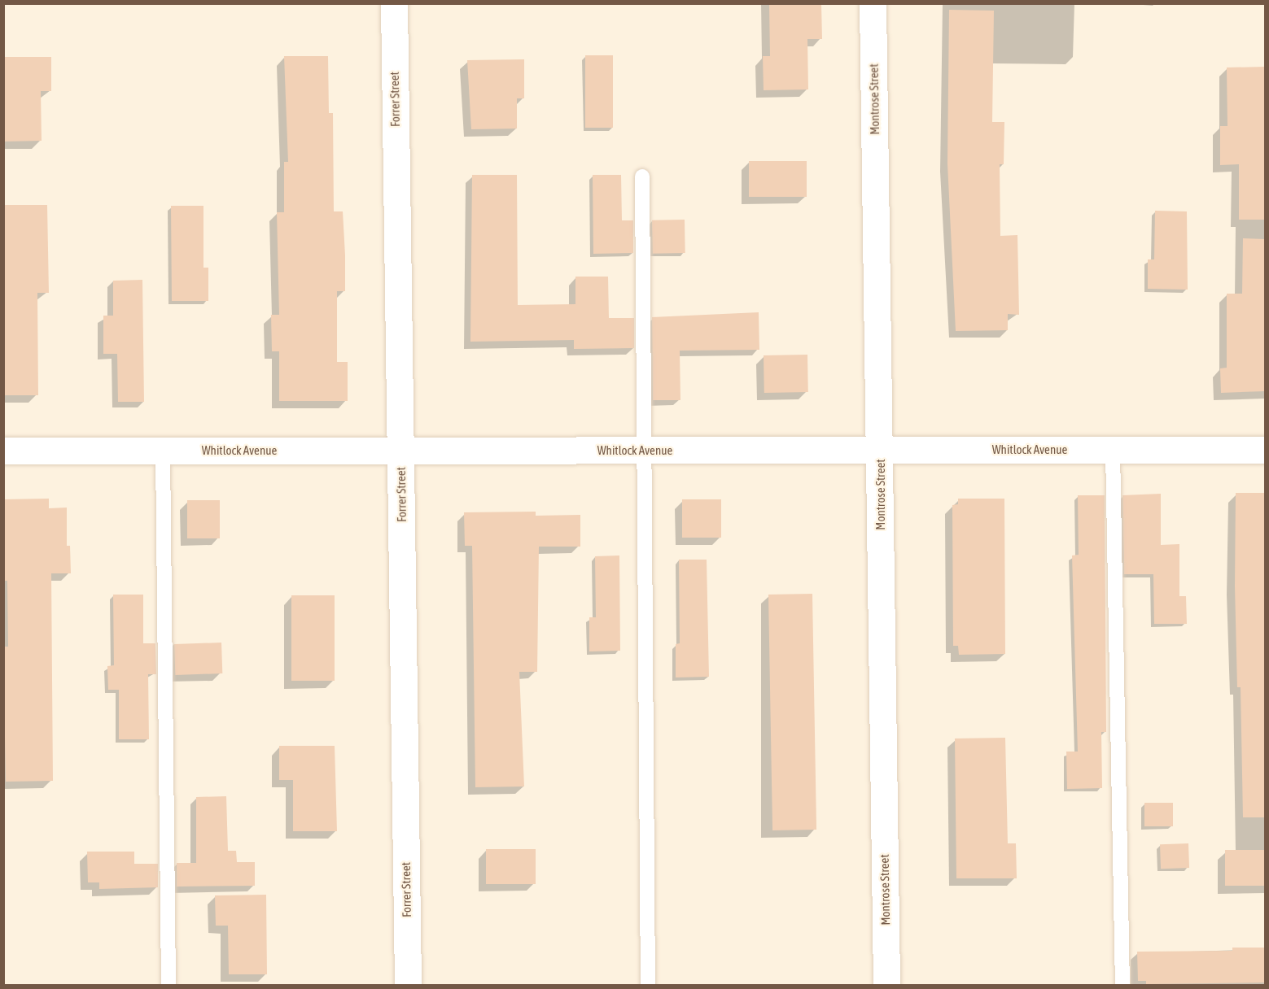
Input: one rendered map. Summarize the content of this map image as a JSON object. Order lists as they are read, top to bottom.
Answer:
{
  "streets": {
    "street": ["Forrer Street", "Montrose Street", "Whitlock Avenue"]
  },
  "crossings": [
    ["Forrer Street", "Whitlock Avenue"],
    ["Montrose Street", "Whitlock Avenue"]
  ]
}
